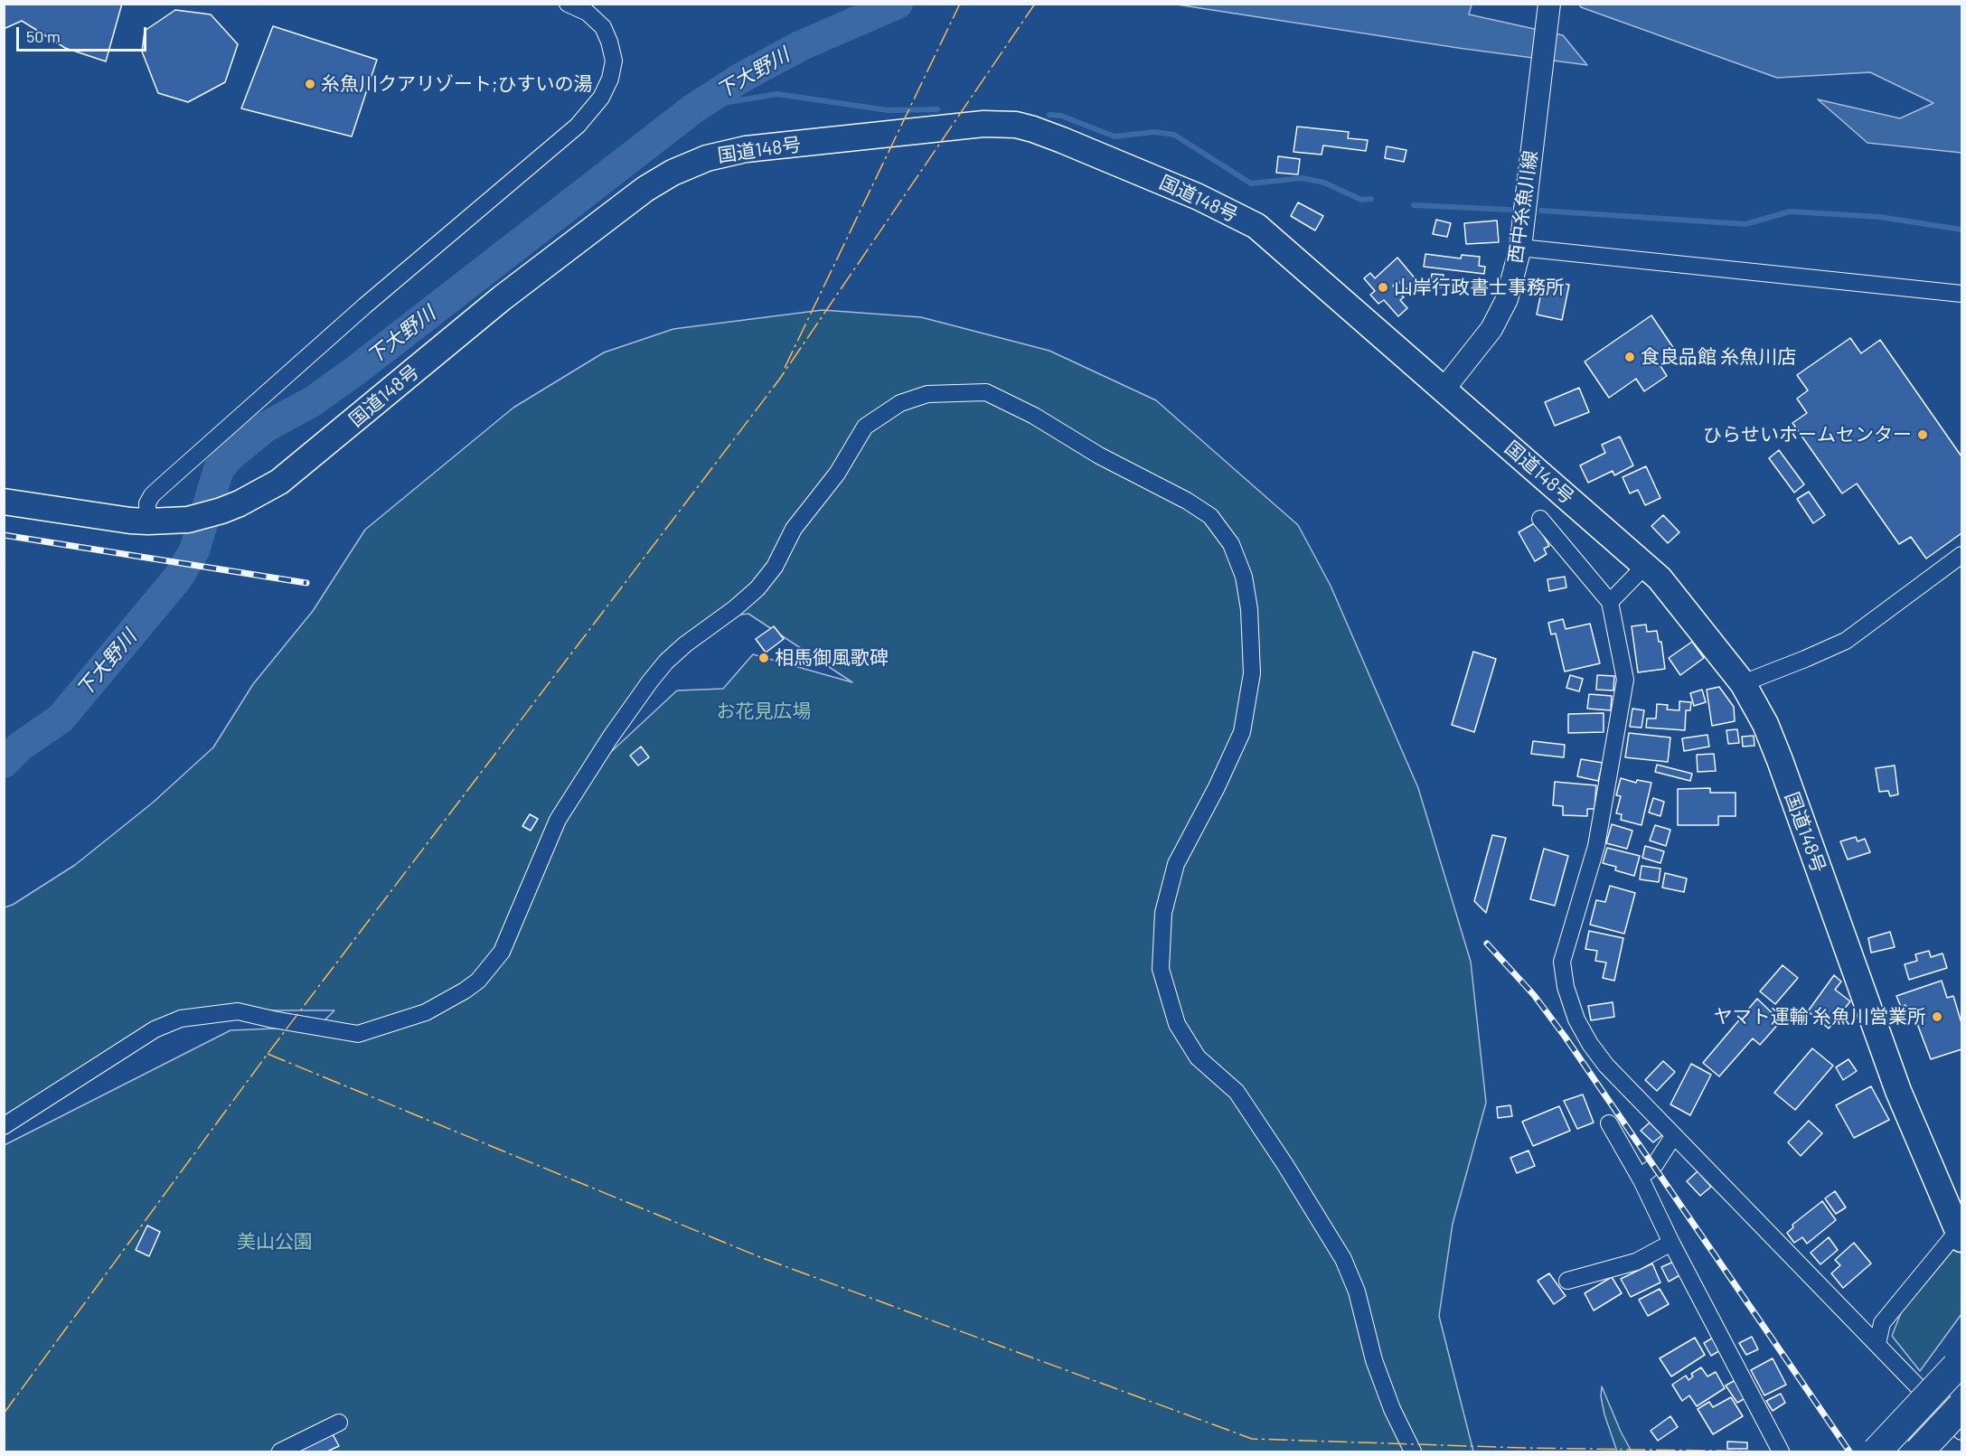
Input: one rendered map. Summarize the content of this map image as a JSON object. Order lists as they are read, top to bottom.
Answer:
{
  "streets": {
    "highway": ["国道148号"],
    "main road": ["西中糸魚川線"]
  },
  "crossings": [
    ["国道148号", "西中糸魚川線"]
  ],
  "water": ["下大野川"],
  "parks": ["お花見広場", "美山公園"],
  "places": [
    "糸魚川クアリゾート;ひすいの湯",
    "山岸行政書士事務所",
    "食良品館 糸魚川店",
    "ひらせいホームセンター",
    "相馬御風歌碑",
    "ヤマト運輸 糸魚川営業所"
  ],
  "scale_bar": "50 m"
}
